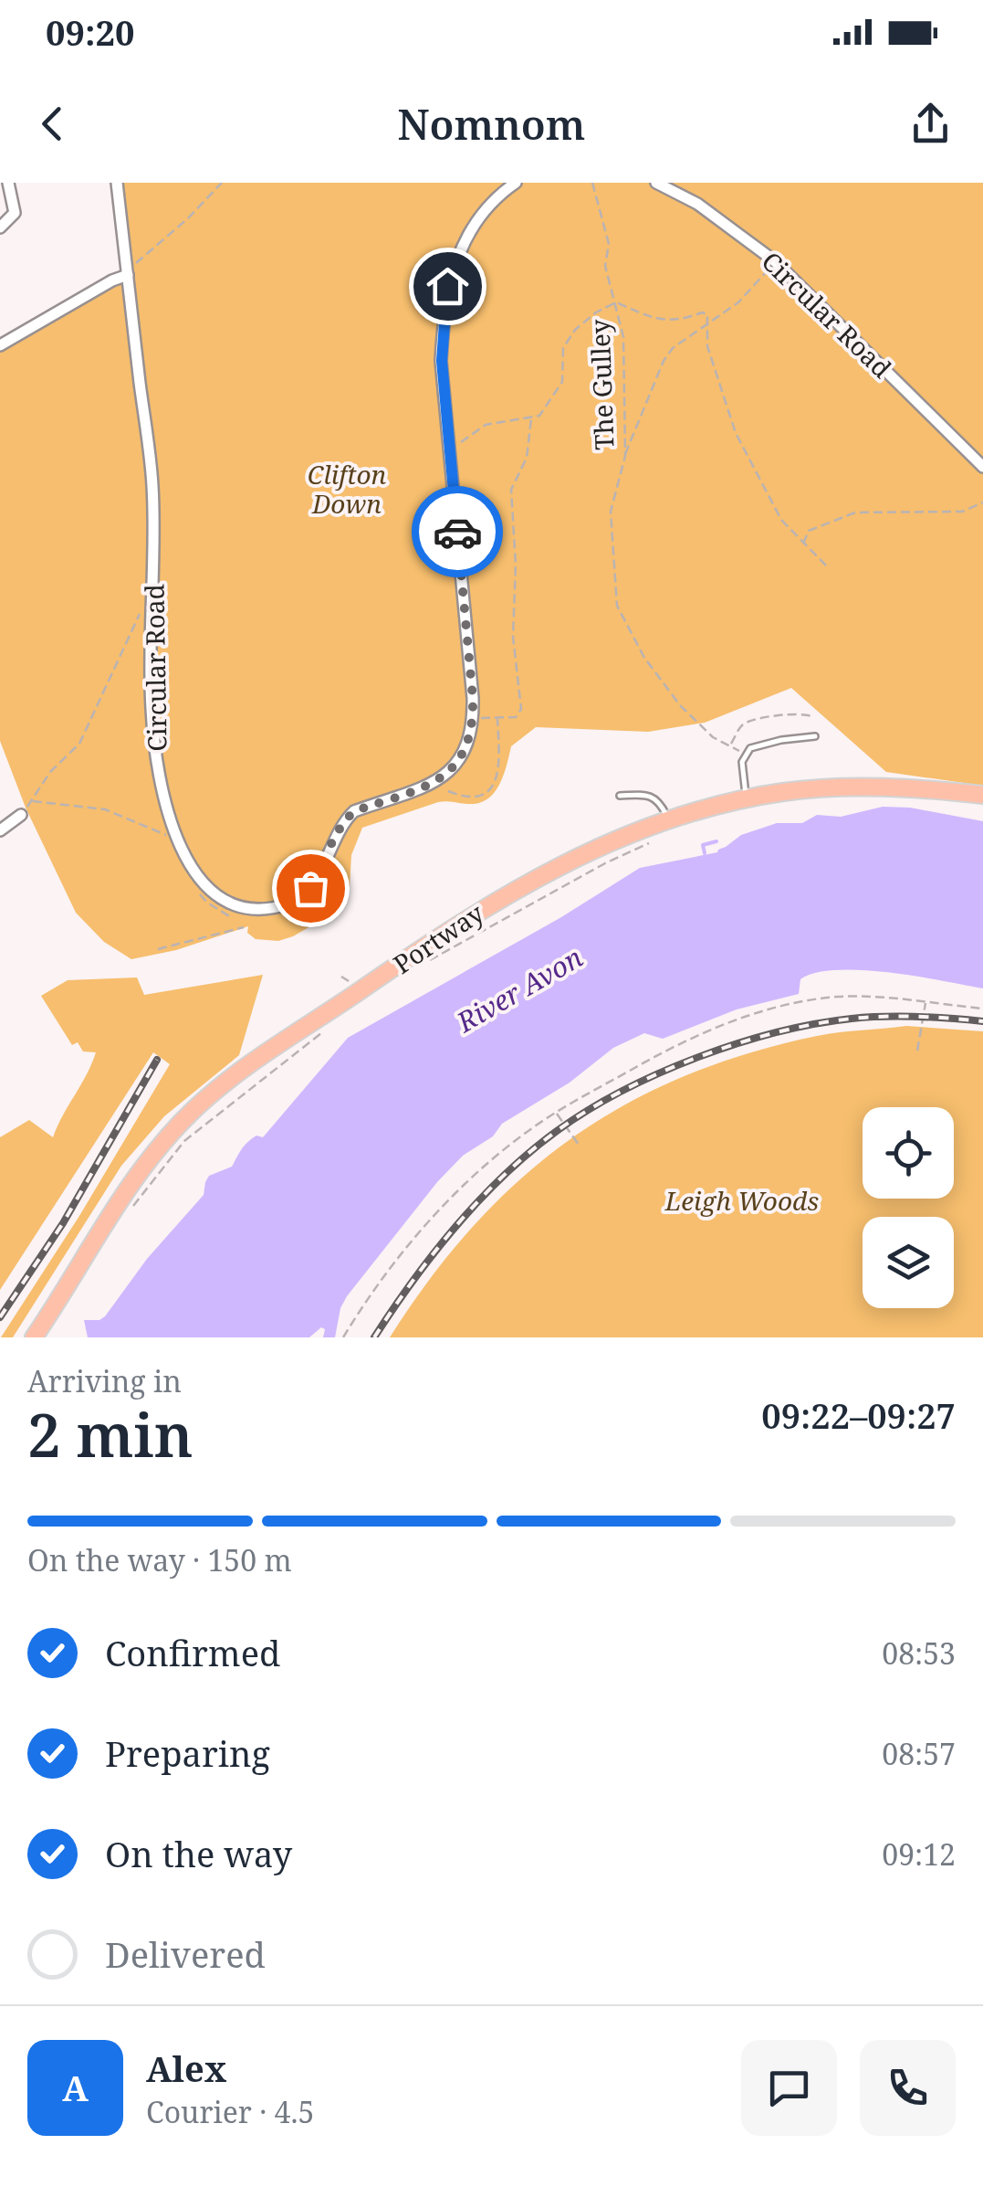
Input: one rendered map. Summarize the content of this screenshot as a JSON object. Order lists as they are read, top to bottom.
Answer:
{
  "streets": {
    "highway": ["Portway"],
    "street": ["Circular Road"],
    "path": ["The Gulley"]
  },
  "water": ["River Avon"],
  "parks": ["Clifton Down", "Leigh Woods"],
  "page": {
    "status": "09:20",
    "header": "Nomnom",
    "heading": ["2 min", "Arriving in", "09:22–09:27"],
    "panel": ["Alex", "Courier · 4.5"],
    "bar": "On the way · 150 m",
    "list": [
      ["Confirmed", "08:53"],
      ["Preparing", "08:57"],
      ["On the way", "09:12"],
      "Delivered"
    ],
    "round": "A"
  }
}
